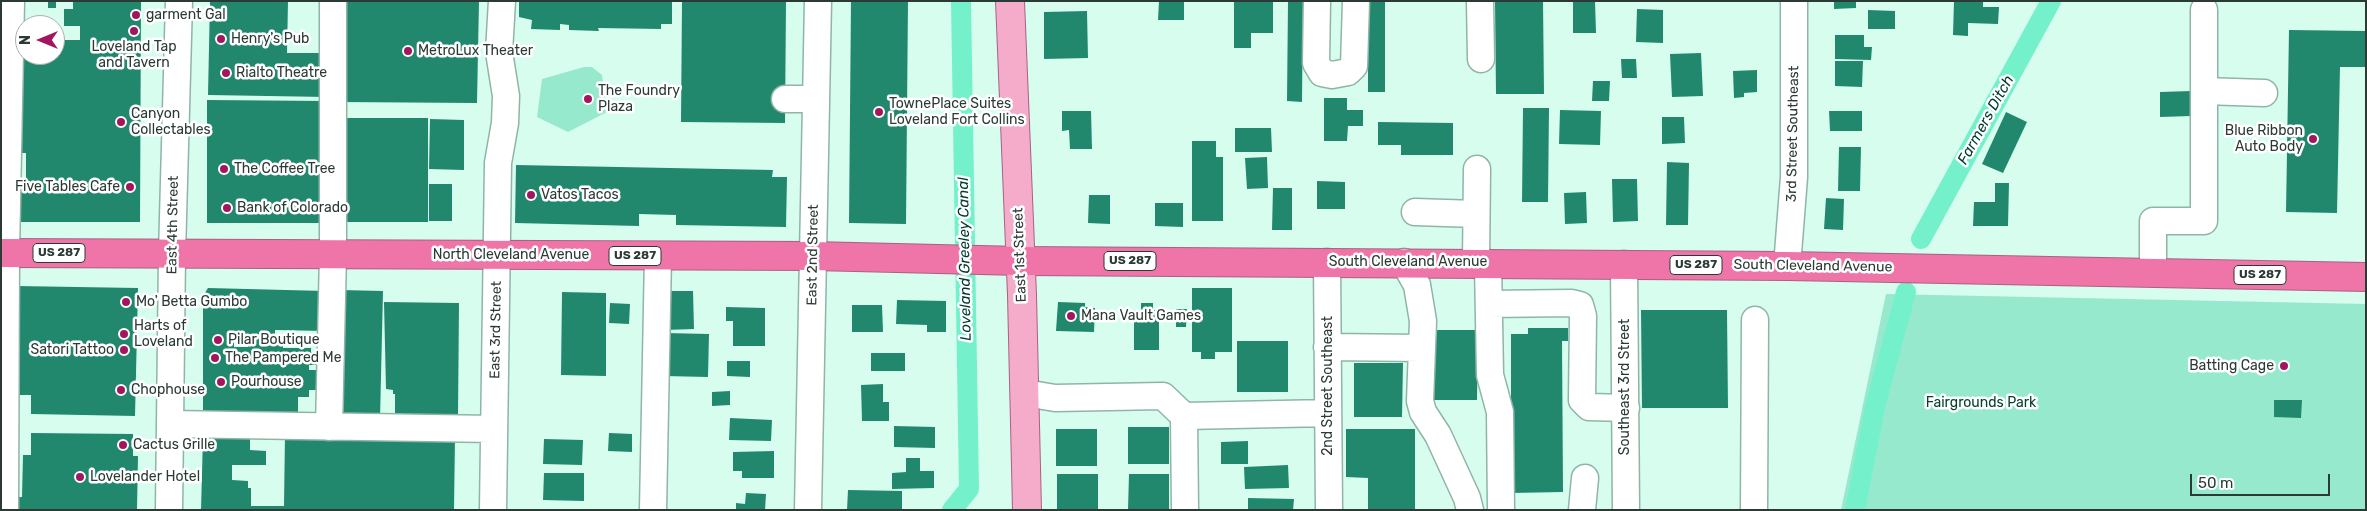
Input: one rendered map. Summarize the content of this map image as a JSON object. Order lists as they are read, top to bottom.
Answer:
{
  "streets": {
    "highway": ["US 287", "North Cleveland Avenue", "South Cleveland Avenue"],
    "main road": ["East 1st Street"],
    "street": [
      "3rd Street Southeast",
      "East 4th Street",
      "East 2nd Street",
      "East 3rd Street",
      "2nd Street Southeast",
      "Southeast 3rd Street"
    ]
  },
  "crossings": [
    ["3rd Street Southeast", "South Cleveland Avenue"],
    ["East 4th Street", "North Cleveland Avenue"],
    ["North Cleveland Avenue", "East 2nd Street"],
    ["North Cleveland Avenue", "East 1st Street"],
    ["North Cleveland Avenue", "South Cleveland Avenue"],
    ["North Cleveland Avenue", "East 3rd Street"],
    ["East 1st Street", "South Cleveland Avenue"],
    ["South Cleveland Avenue", "2nd Street Southeast"],
    ["South Cleveland Avenue", "Southeast 3rd Street"]
  ],
  "water": ["Farmers Ditch", "Loveland Greeley Canal"],
  "parks": ["Fairgrounds Park"],
  "places": [
    "garment Gal",
    "Loveland Tap and Tavern",
    "Henry's Pub",
    "MetroLux Theater",
    "Rialto Theatre",
    "The Foundry Plaza",
    "TownePlace Suites Loveland Fort Collins",
    "Canyon Collectables",
    "Blue Ribbon Auto Body",
    "The Coffee Tree",
    "Five Tables Cafe",
    "Vatos Tacos",
    "Bank of Colorado",
    "Mo' Betta Gumbo",
    "Mana Vault Games",
    "Harts of Loveland",
    "Pilar Boutique",
    "Satori Tattoo",
    "The Pampered Me",
    "Batting Cage",
    "Pourhouse",
    "Chophouse",
    "Cactus Grille",
    "Lovelander Hotel"
  ],
  "scale_bar": "50 m",
  "north": "left"
}
